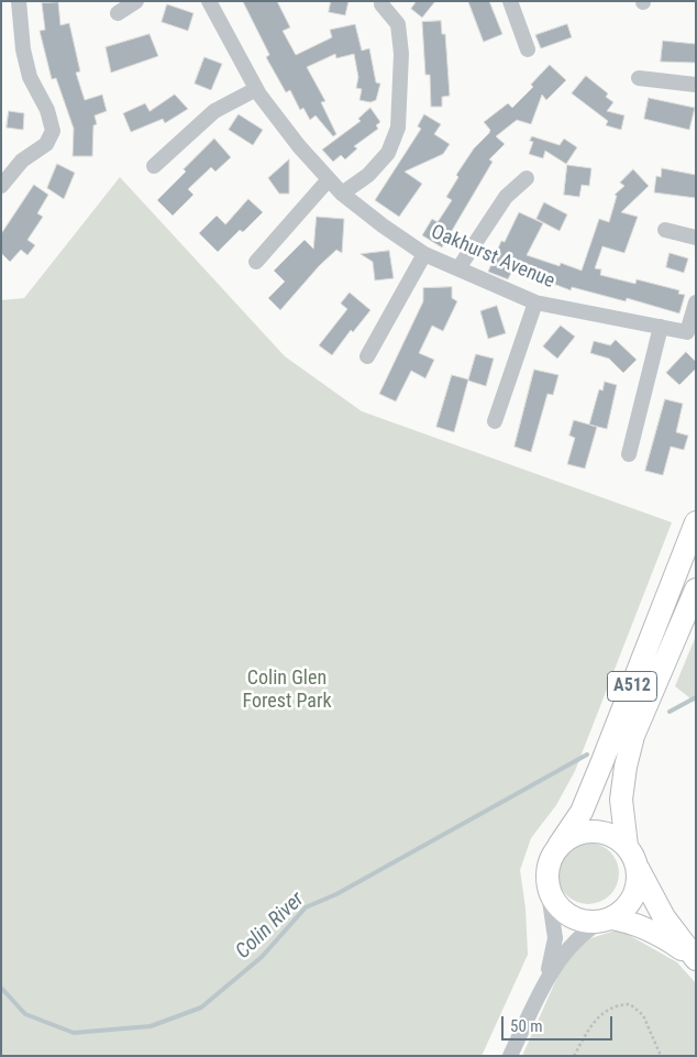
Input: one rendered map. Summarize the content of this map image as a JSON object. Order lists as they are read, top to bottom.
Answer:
{
  "streets": {
    "highway": ["A512"],
    "street": ["Oakhurst Avenue"]
  },
  "water": ["Colin River"],
  "parks": ["Colin Glen Forest Park"],
  "scale_bar": "50 m"
}
